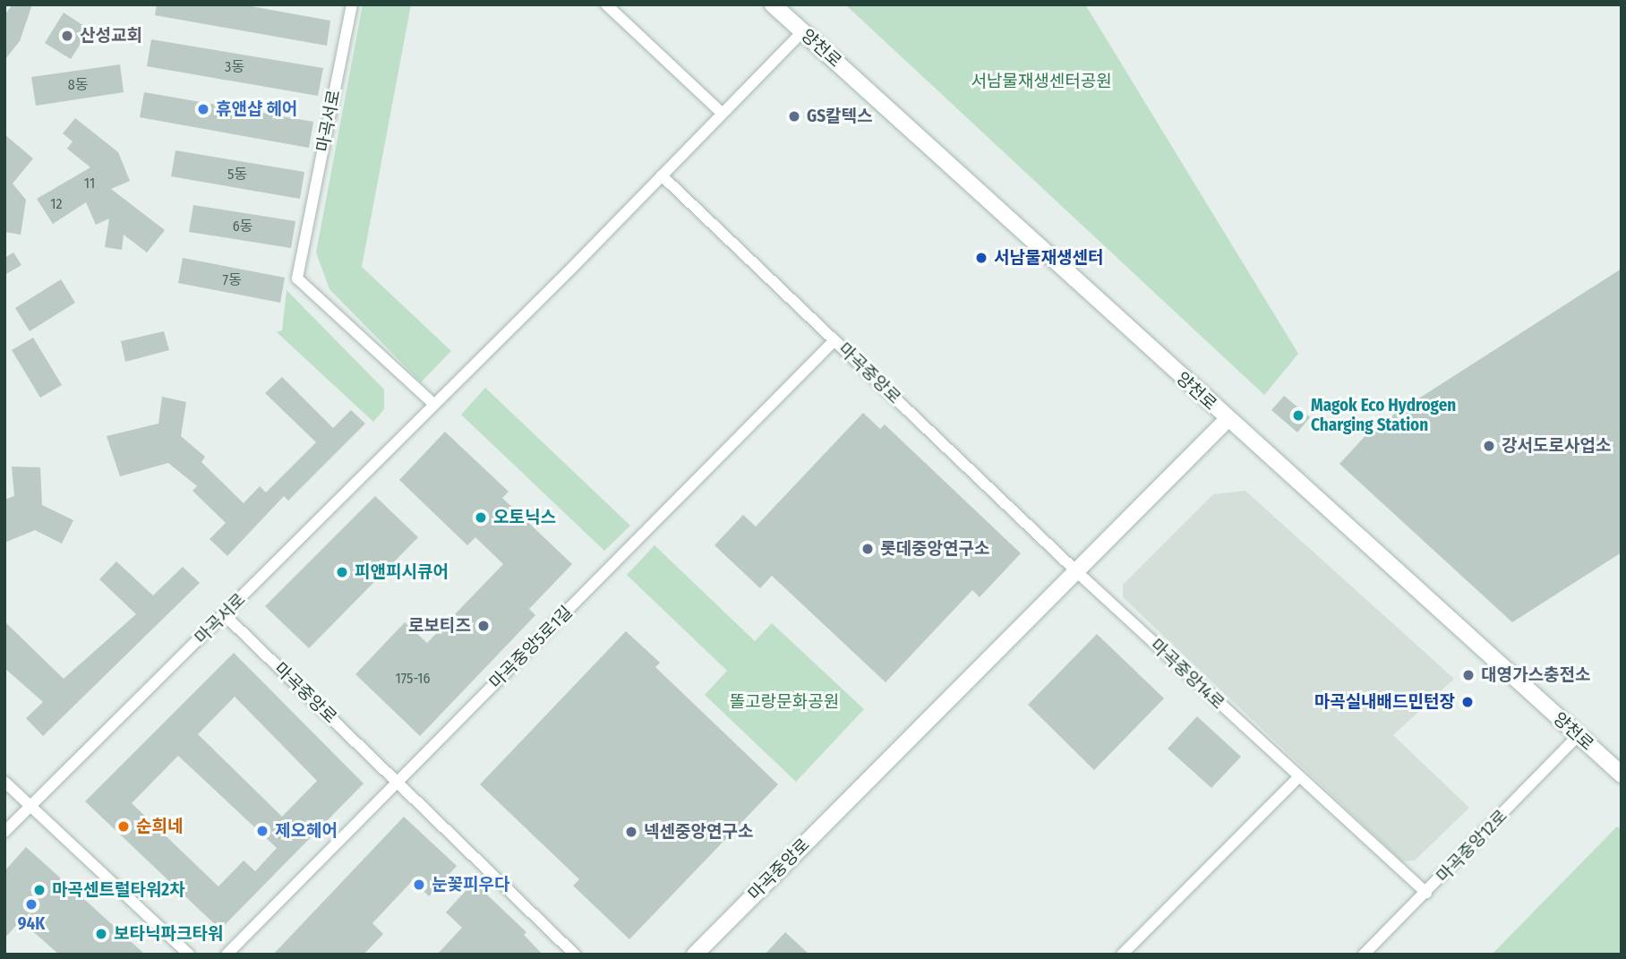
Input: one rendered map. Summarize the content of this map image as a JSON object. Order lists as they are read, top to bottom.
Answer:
{
  "streets": {
    "main road": ["양천로", "마곡중앙로"],
    "street": [
      "마곡서로",
      "마곡중앙5로1길",
      "마곡중앙14로",
      "마곡중앙12로"
    ]
  },
  "crossings": [
    ["양천로", "마곡서로"],
    ["양천로", "마곡중앙로"],
    ["양천로", "마곡중앙12로"],
    ["마곡서로", "마곡중앙로"],
    ["마곡중앙로", "마곡중앙5로1길"],
    ["마곡중앙로", "마곡중앙14로"],
    ["마곡중앙14로", "마곡중앙12로"]
  ],
  "parks": ["서남물재생센터공원", "똘고랑문화공원"],
  "places": [
    "산성교회",
    "휴앤샵 헤어",
    "GS칼텍스",
    "서남물재생센터",
    "Magok Eco Hydrogen Charging Station",
    "강서도로사업소",
    "오토닉스",
    "롯데중앙연구소",
    "피앤피시큐어",
    "로보티즈",
    "대영가스충전소",
    "마곡실내배드민턴장",
    "순희네",
    "제오헤어",
    "넥센중앙연구소",
    "눈꽃피우다",
    "마곡센트럴타워2차",
    "94K",
    "보타닉파크타워"
  ],
  "house_numbers": [
    "3동",
    "8동",
    "5동",
    "11",
    "12",
    "6동",
    "7동",
    "175-16"
  ]
}
